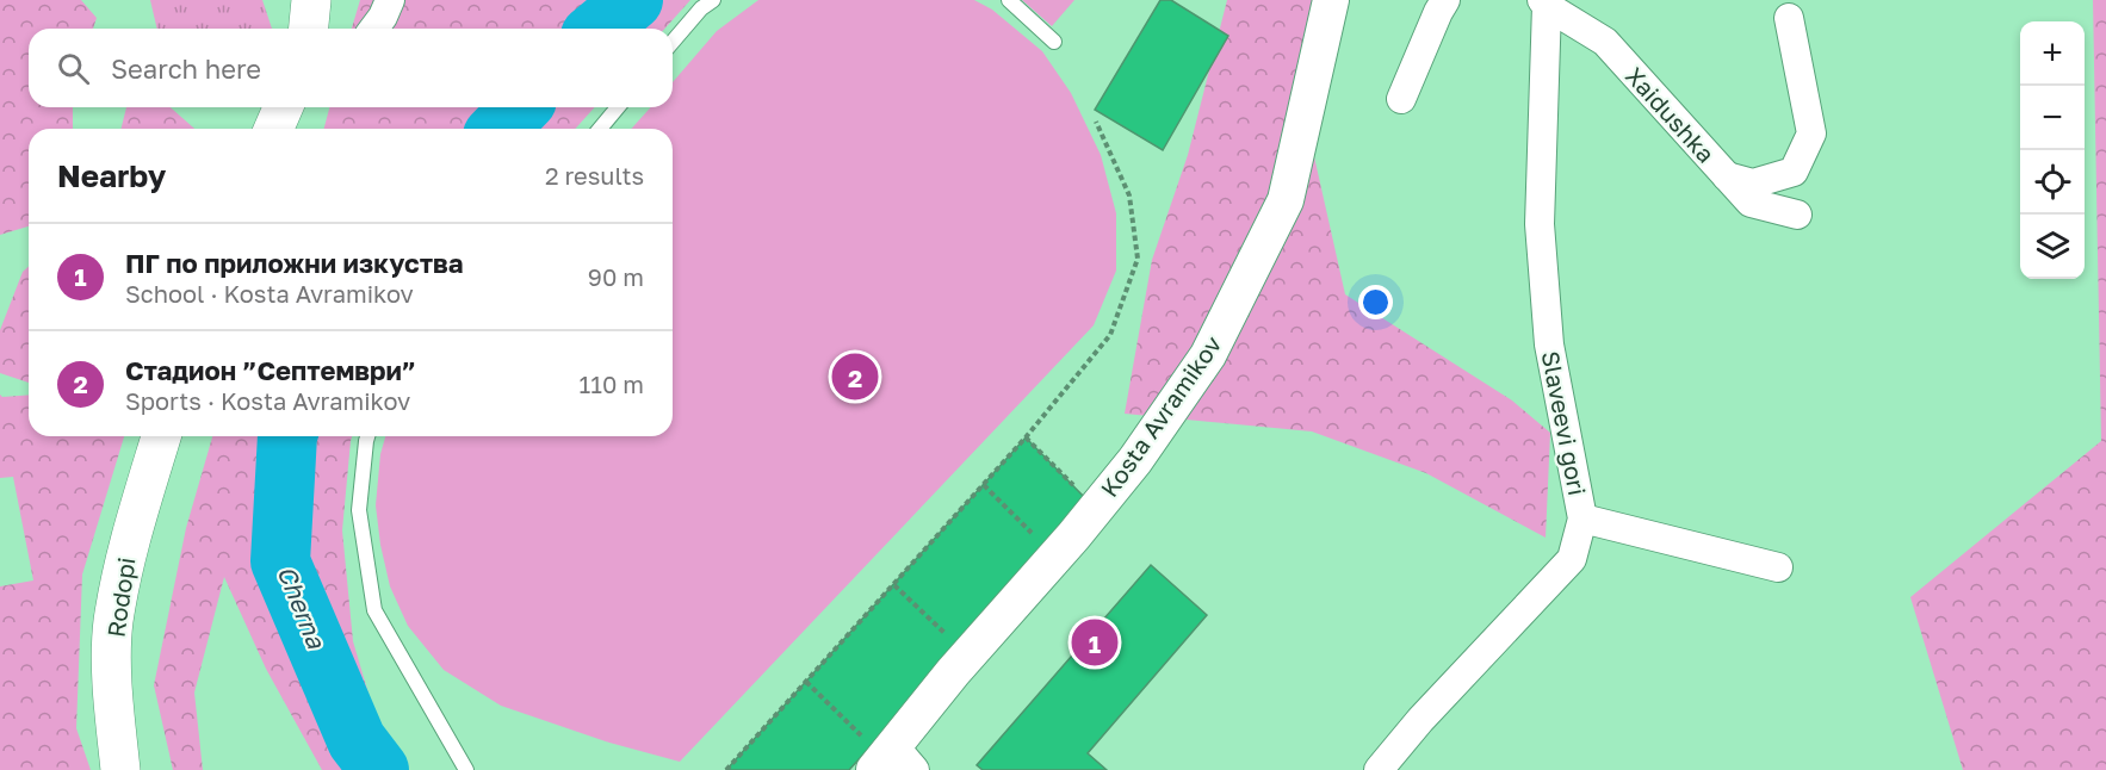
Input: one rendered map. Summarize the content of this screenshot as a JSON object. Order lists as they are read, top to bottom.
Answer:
{
  "streets": {
    "main road": ["Rodopi"],
    "street": ["Xaidushka", "Kosta Avramikov", "Slaveevi gori"]
  },
  "crossings": [
    ["Xaidushka", "Slaveevi gori"]
  ],
  "water": ["Cherna"],
  "page": {
    "map_buttons": ["+", "−"],
    "search": "Search here",
    "heading": ["Nearby", "2 results"],
    "list": [
      {
        "mark": "1",
        "name": "ПГ по приложни изкуства",
        "note": "School · Kosta Avramikov",
        "value": "90 m"
      },
      {
        "mark": "2",
        "name": "Стадион ”Септември”",
        "note": "Sports · Kosta Avramikov",
        "value": "110 m"
      }
    ],
    "pins": ["2", "1"]
  }
}
